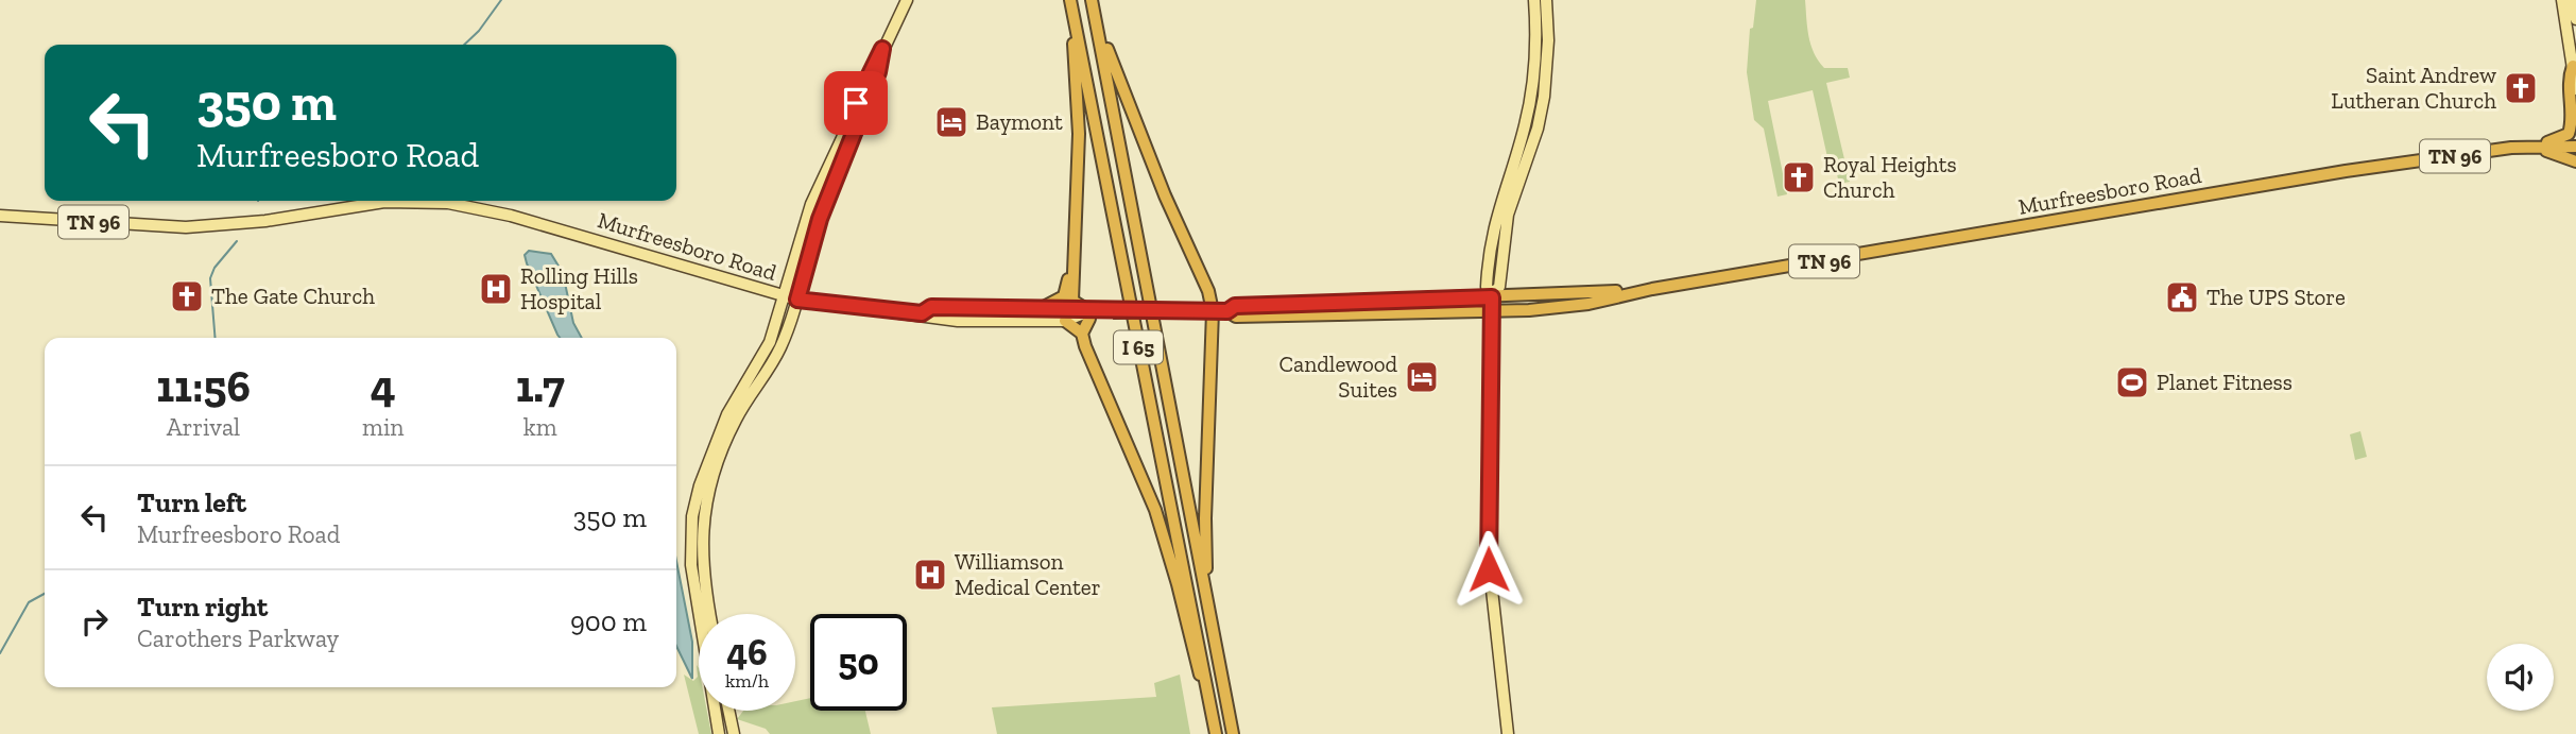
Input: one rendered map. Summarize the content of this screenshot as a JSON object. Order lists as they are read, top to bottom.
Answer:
{
  "streets": {
    "highway": ["TN 96", "Murfreesboro Road", "I 65"]
  },
  "places": {
    "church": ["Saint Andrew Lutheran Church", "Royal Heights Church", "The Gate Church"],
    "hotel": ["Baymont", "Candlewood Suites"],
    "hospital": ["Rolling Hills Hospital", "Williamson Medical Center"],
    "public building": ["The UPS Store"],
    "sports": ["Planet Fitness"]
  },
  "page": {
    "turn": ["350 m", "Murfreesboro Road"],
    "eta": [
      "11:56",
      "Arrival",
      "4",
      "min",
      "1.7",
      "km"
    ],
    "list": [
      {
        "name": "Turn left",
        "note": "Murfreesboro Road",
        "value": "350 m"
      },
      {
        "name": "Turn right",
        "note": "Carothers Parkway",
        "value": "900 m"
      }
    ],
    "speed": "46 km/h",
    "limit": "50"
  }
}
